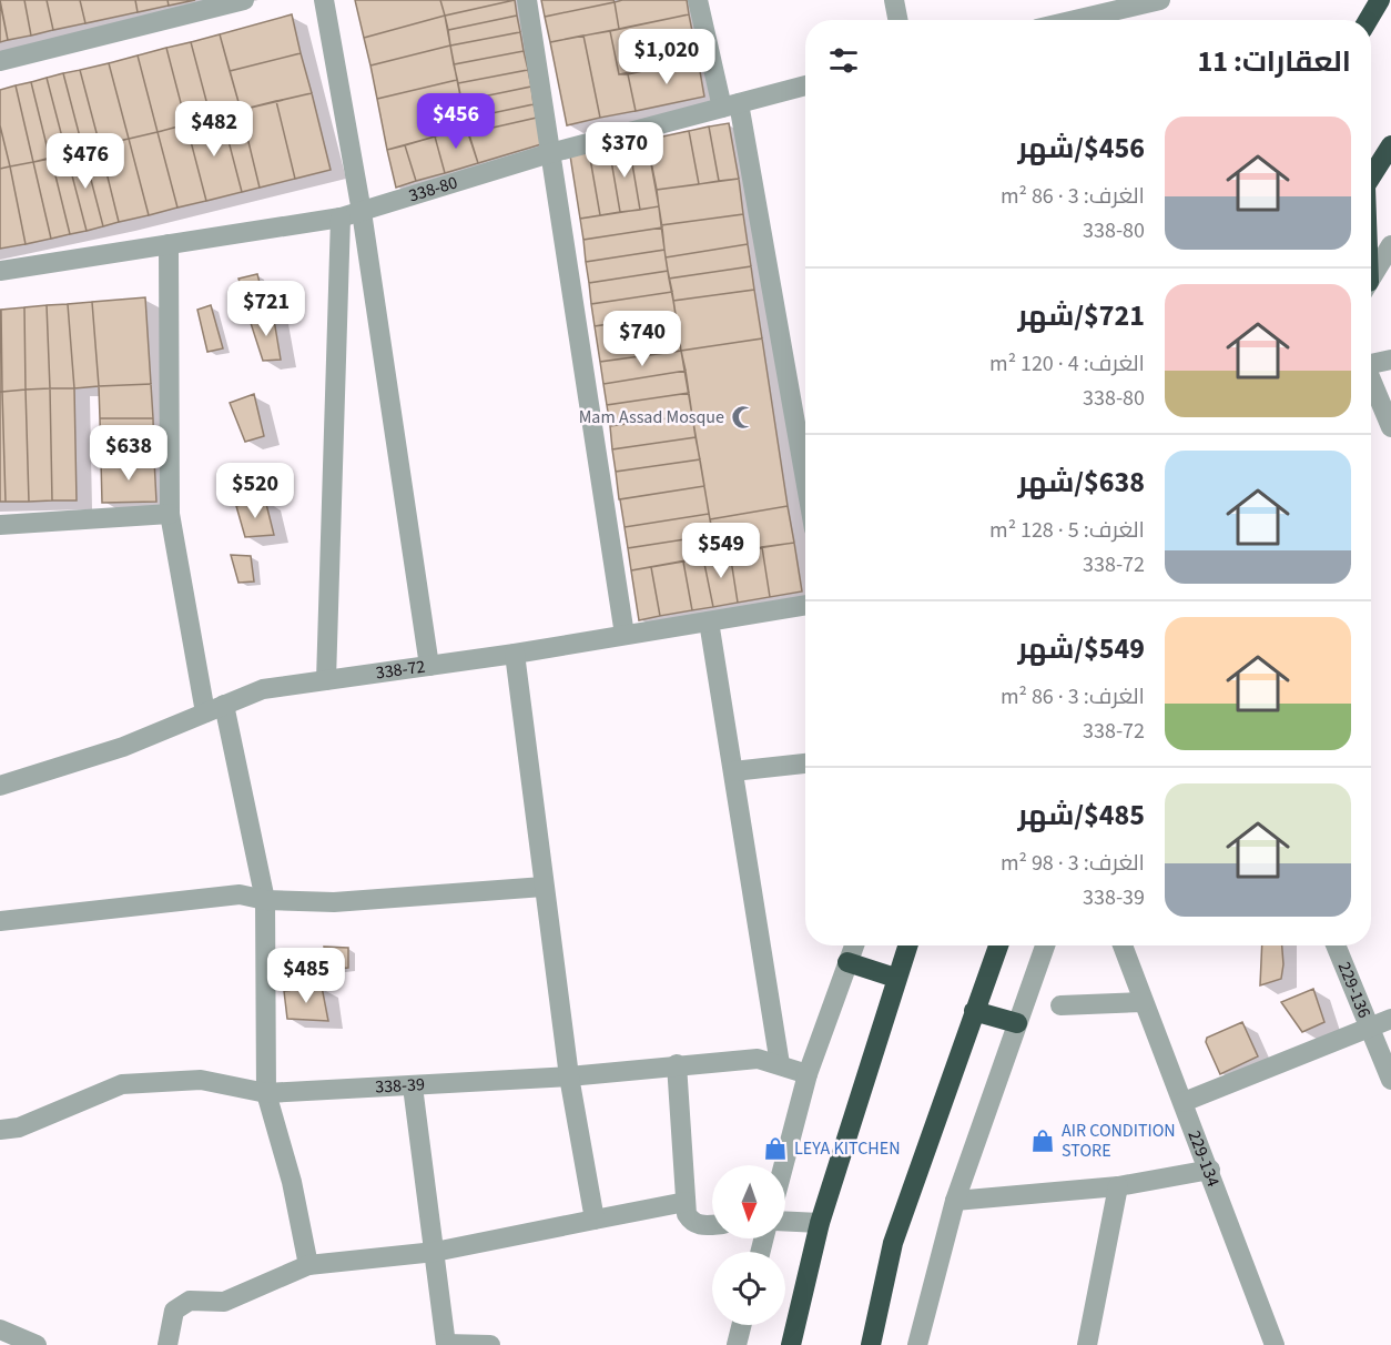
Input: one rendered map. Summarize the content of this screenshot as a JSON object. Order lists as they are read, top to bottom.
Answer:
{
  "streets": {
    "street": [
      "338-80",
      "338-72",
      "229-136",
      "338-39",
      "229-134"
    ]
  },
  "places": {
    "mosque": ["Mam Assad Mosque"],
    "shop": ["AIR CONDITION STORE", "LEYA KITCHEN"]
  },
  "north": "bottom",
  "page": {
    "heading": "العقارات: 11",
    "price": [
      "$1,020",
      "$456",
      "$482",
      "$370",
      "$476",
      "$721",
      "$740",
      "$638",
      "$520",
      "$549",
      "$485"
    ],
    "list": [
      {
        "name": "$456/شهر",
        "note": "الغرف: 3 · 86 m² · 338-80"
      },
      {
        "name": "$721/شهر",
        "note": "الغرف: 4 · 120 m² · 338-80"
      },
      {
        "name": "$638/شهر",
        "note": "الغرف: 5 · 128 m² · 338-72"
      },
      {
        "name": "$549/شهر",
        "note": "الغرف: 3 · 86 m² · 338-72"
      },
      {
        "name": "$485/شهر",
        "note": "الغرف: 3 · 98 m² · 338-39"
      }
    ]
  }
}
